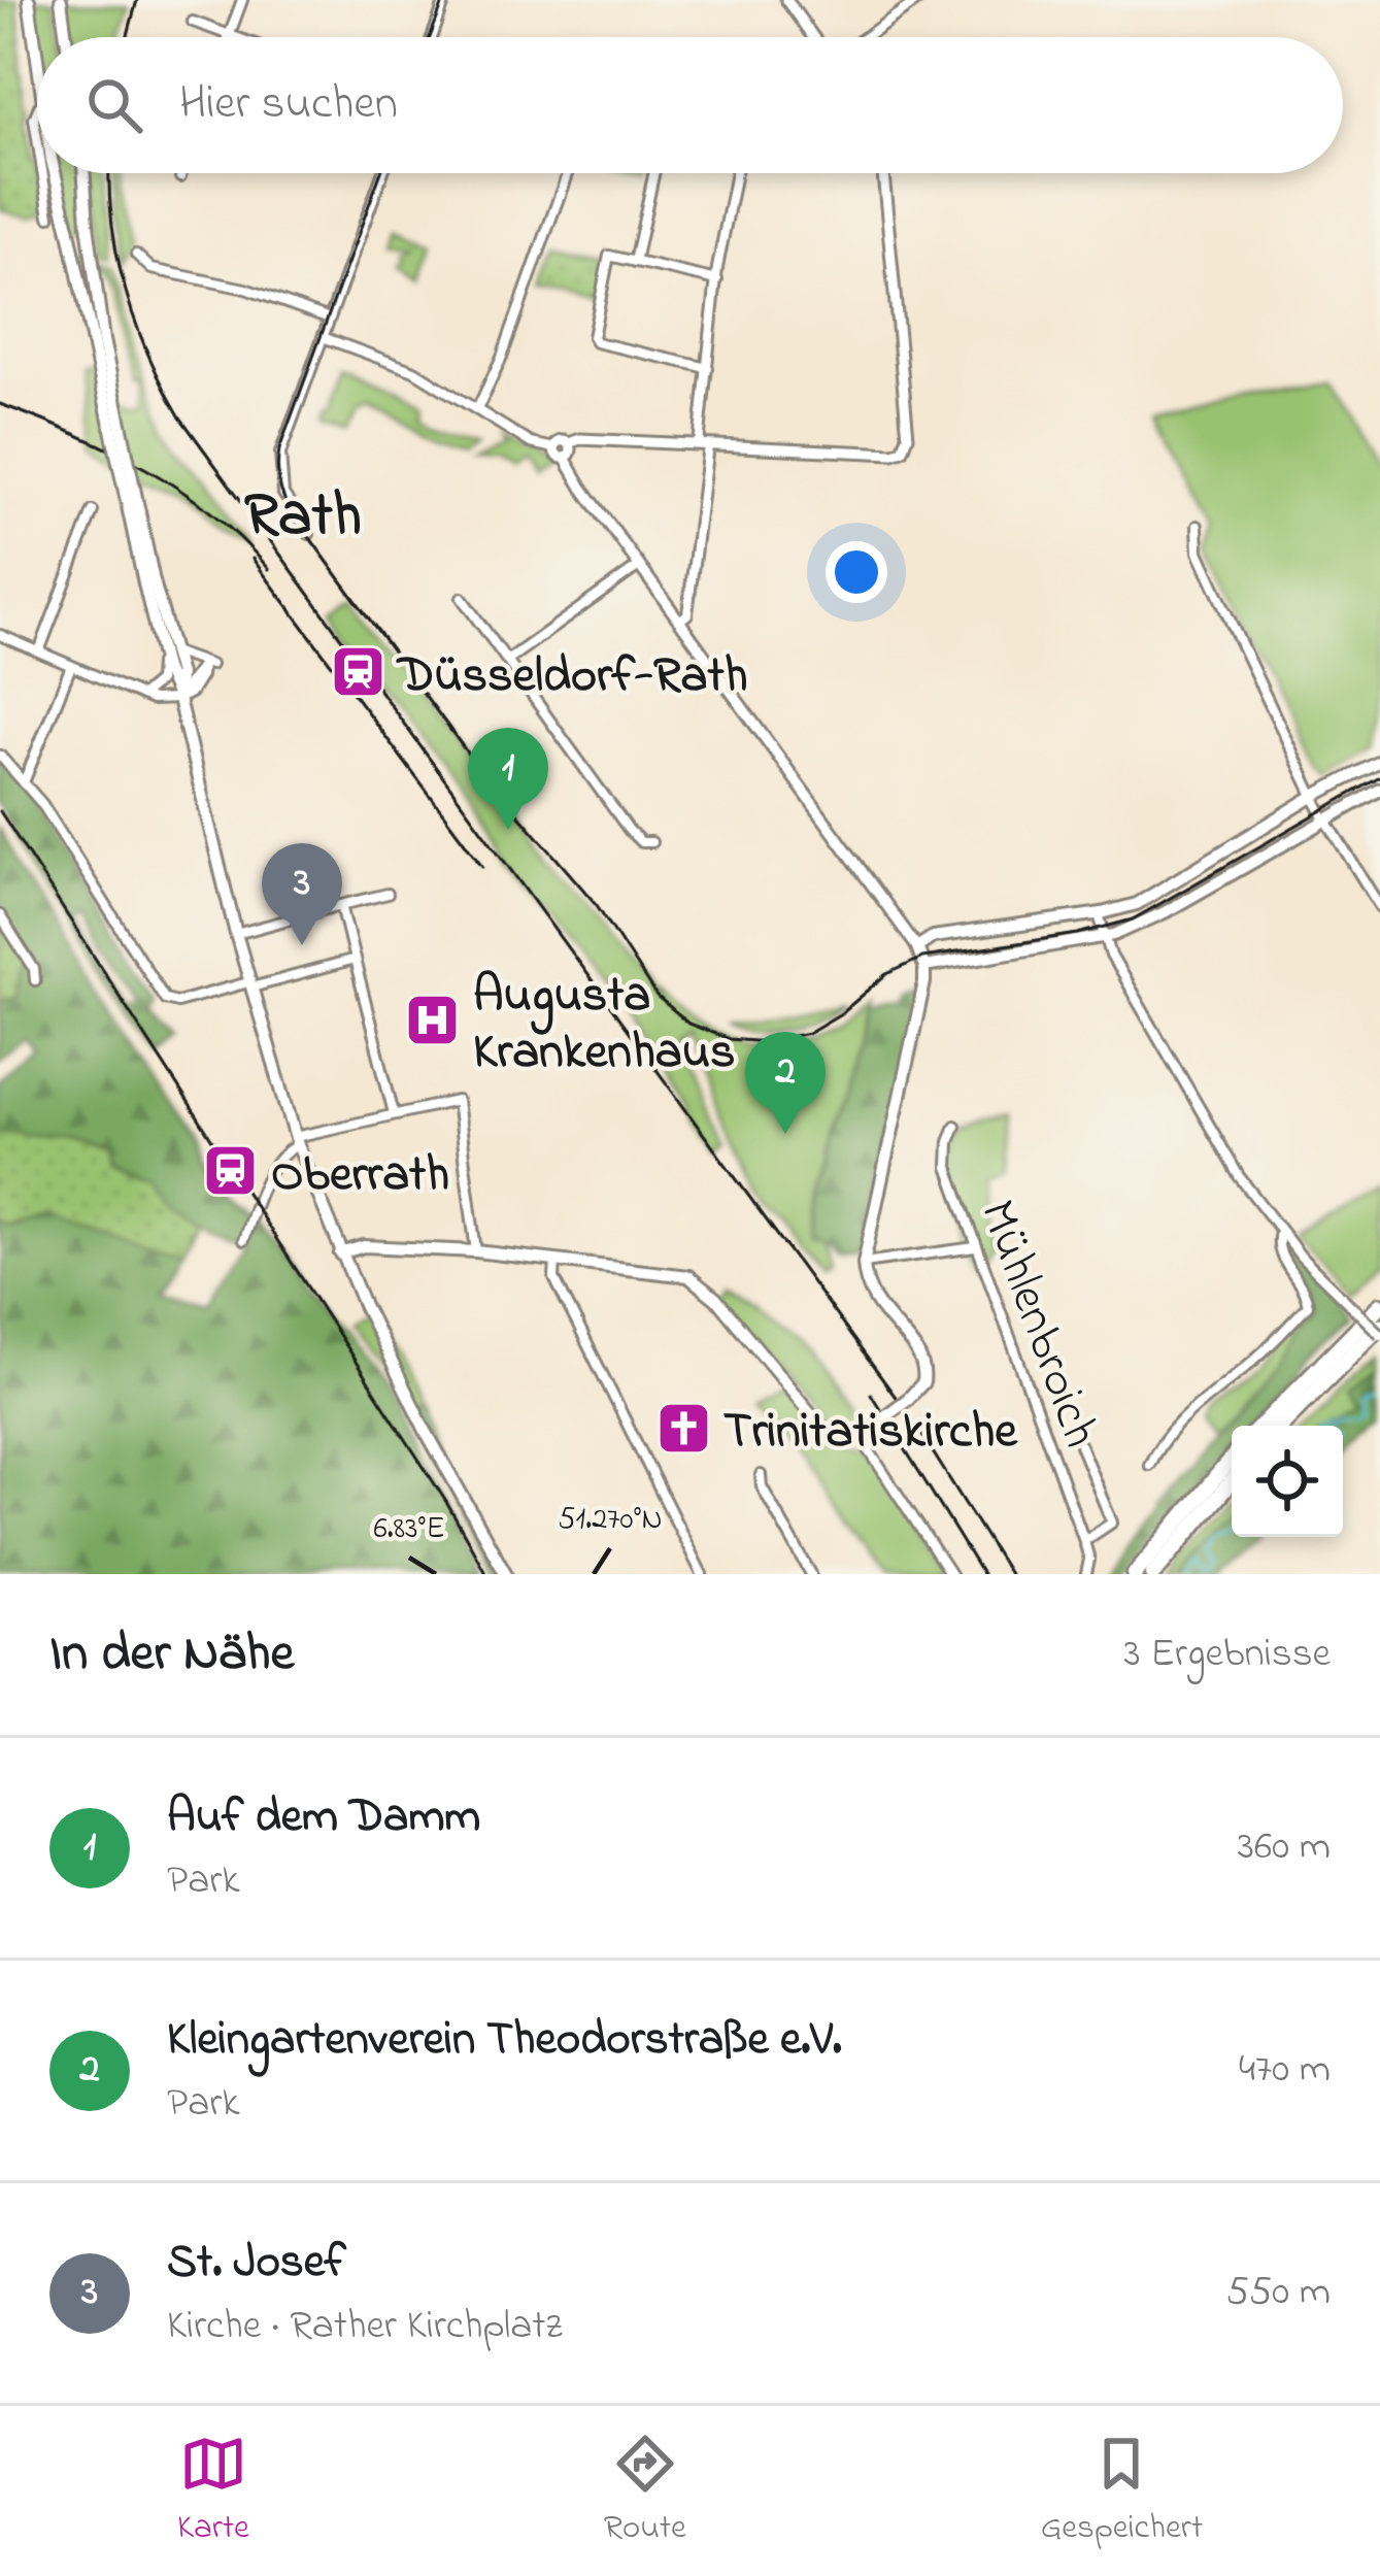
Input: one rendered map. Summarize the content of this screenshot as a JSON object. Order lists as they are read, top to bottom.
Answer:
{
  "streets": {
    "street": ["Mühlenbroich"]
  },
  "districts": ["Rath"],
  "places": {
    "station": ["Düsseldorf-Rath", "Oberrath"],
    "hospital": ["Augusta Krankenhaus"],
    "church": ["Trinitatiskirche"]
  },
  "page": {
    "search": "Hier suchen",
    "pins": ["1", "3", "2"],
    "heading": ["In der Nähe", "3 Ergebnisse"],
    "list": [
      {
        "mark": "1",
        "name": "Auf dem Damm",
        "note": "Park",
        "value": "360 m"
      },
      {
        "mark": "2",
        "name": "Kleingartenverein Theodorstraße e.V.",
        "note": "Park",
        "value": "470 m"
      },
      {
        "mark": "3",
        "name": "St. Josef",
        "note": "Kirche · Rather Kirchplatz",
        "value": "550 m"
      }
    ],
    "nav": ["Karte", "Route", "Gespeichert"]
  },
  "coordinates": ["51.270°N", "6.83°E"]
}
